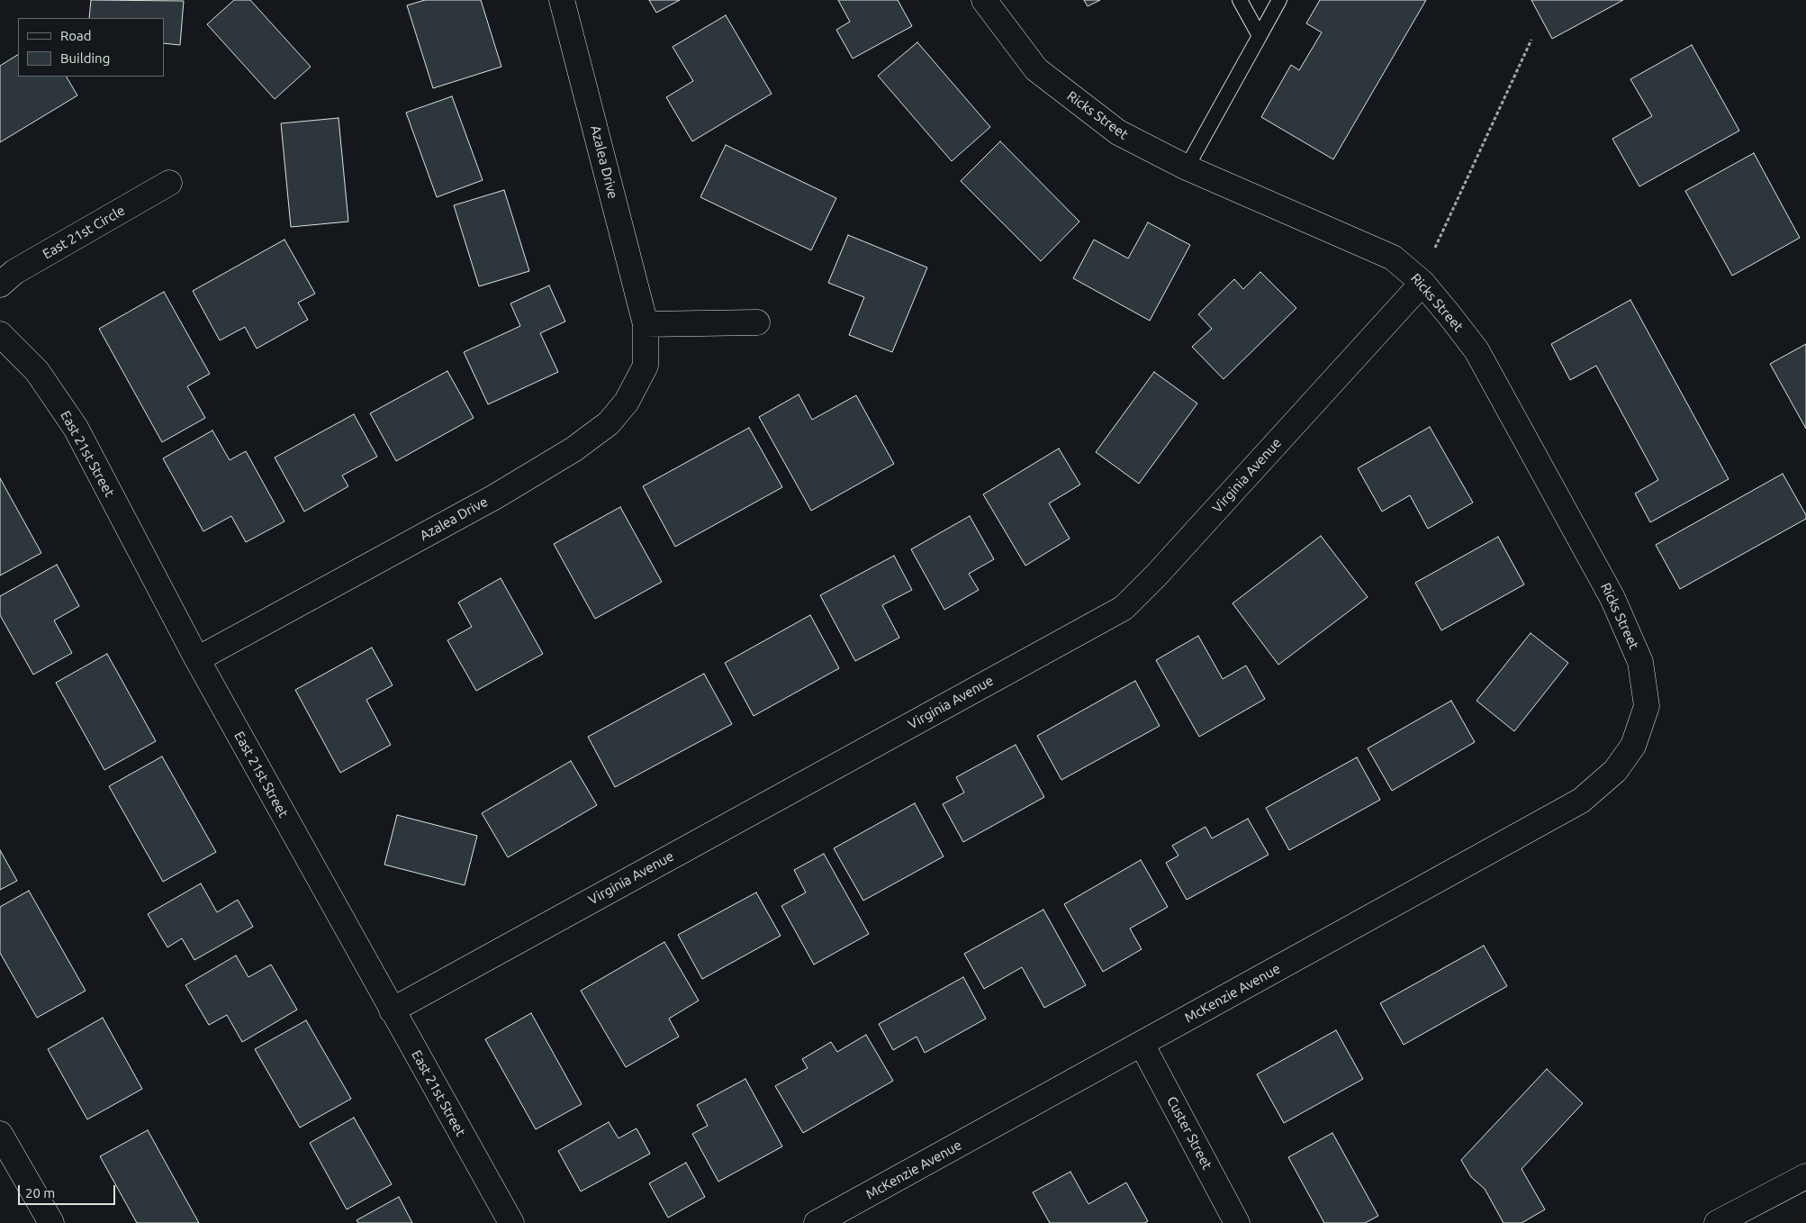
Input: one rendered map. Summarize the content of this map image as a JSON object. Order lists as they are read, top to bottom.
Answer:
{
  "streets": {
    "street": [
      "Ricks Street",
      "Azalea Drive",
      "East 21st Circle",
      "East 21st Street",
      "Virginia Avenue",
      "McKenzie Avenue",
      "Custer Street"
    ]
  },
  "crossings": [
    ["Ricks Street", "Virginia Avenue"],
    ["Ricks Street", "McKenzie Avenue"],
    ["Azalea Drive", "East 21st Street"],
    ["East 21st Street", "Virginia Avenue"],
    ["McKenzie Avenue", "Custer Street"]
  ],
  "legend": ["Road", "Building"],
  "scale_bar": "20 m"
}
